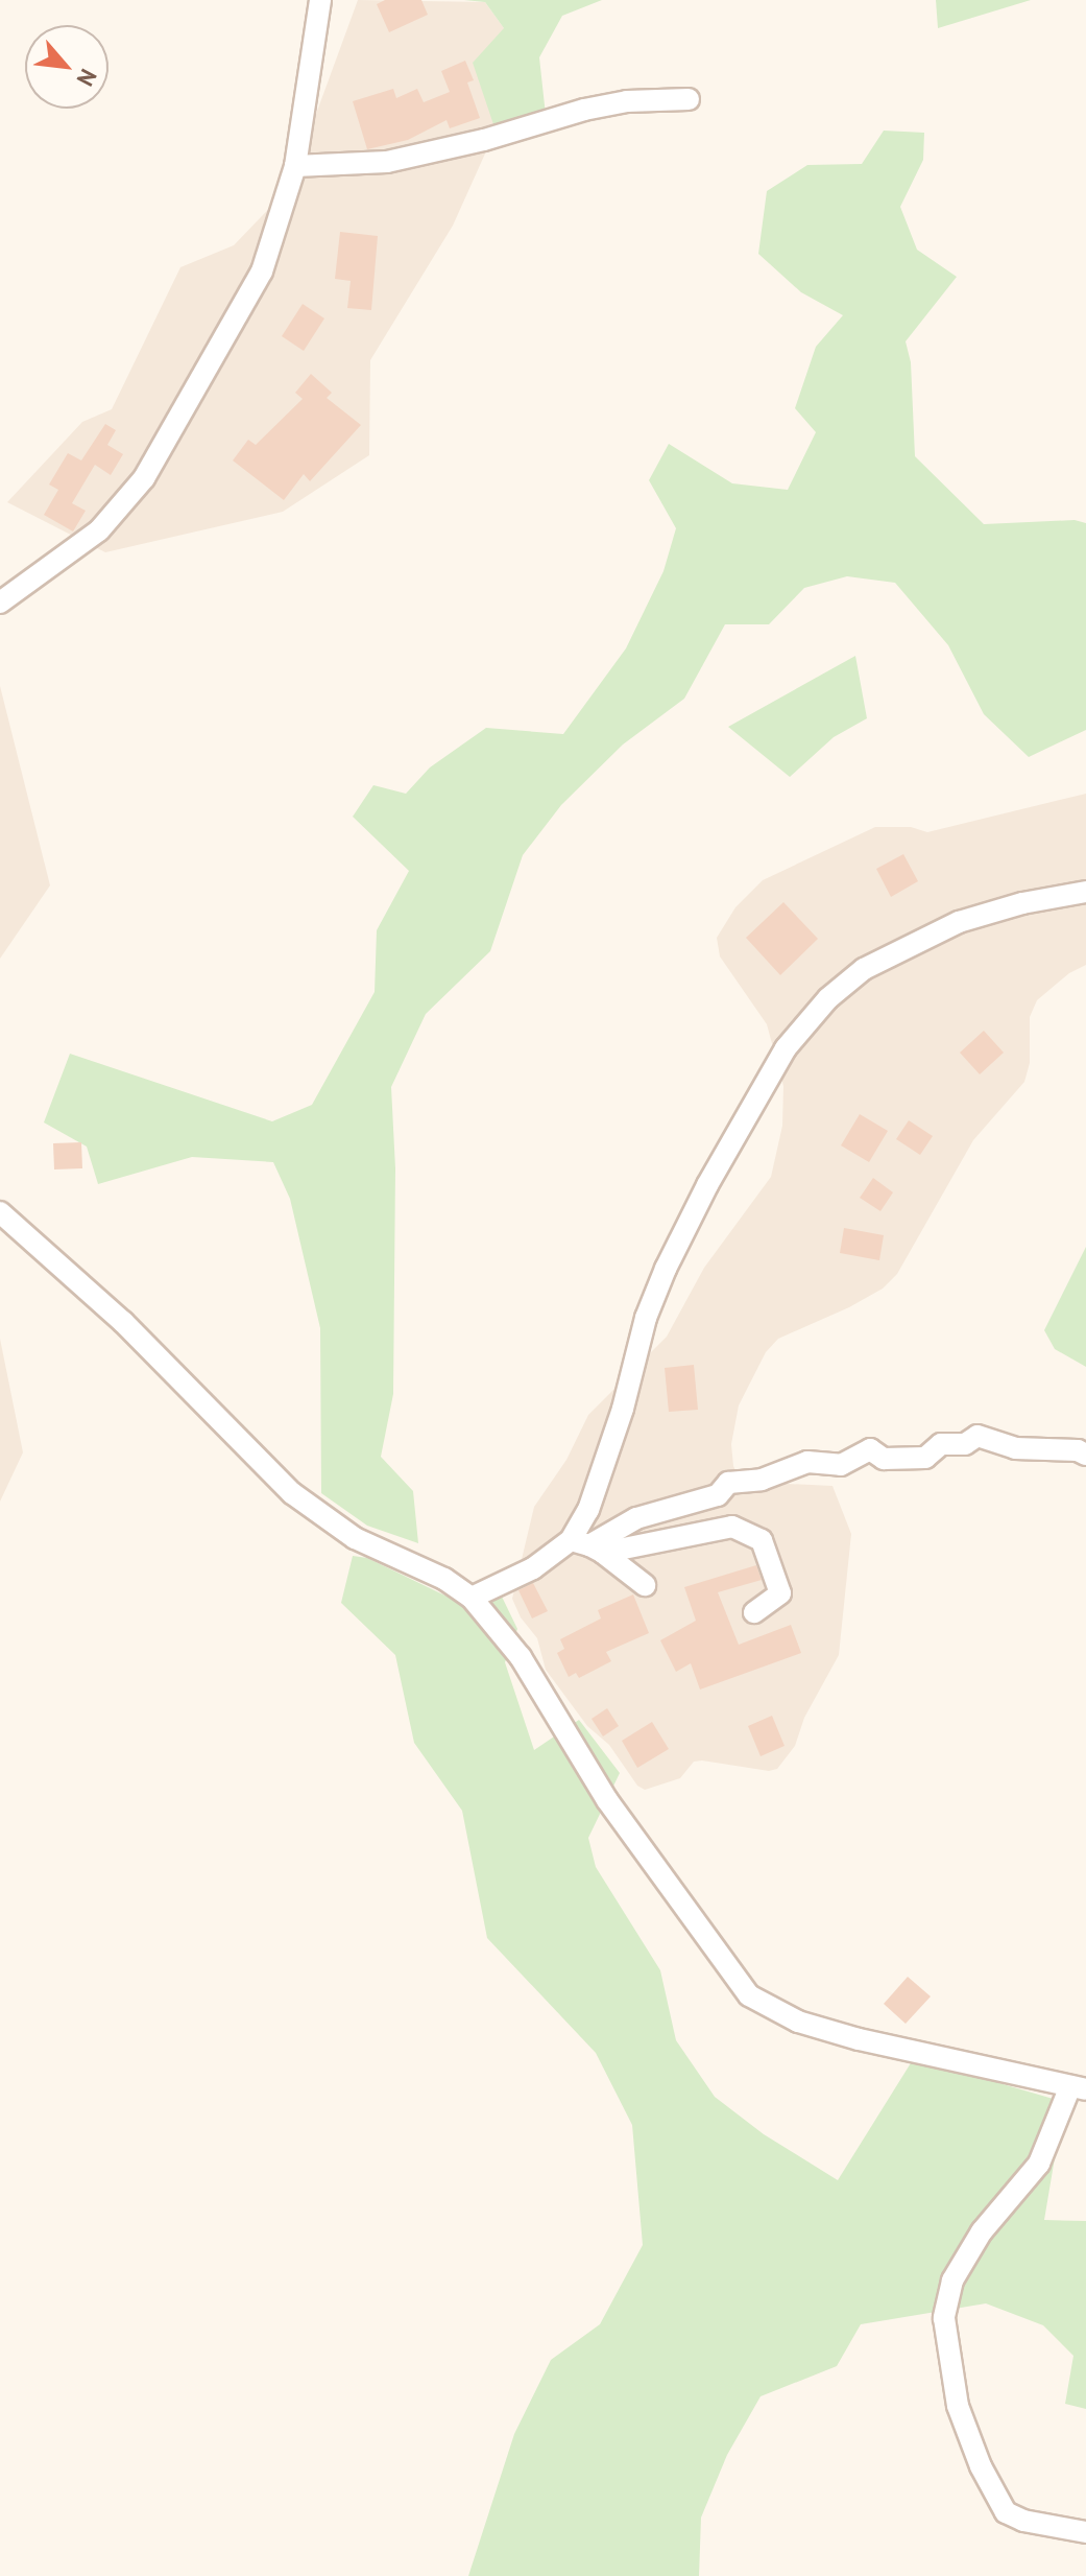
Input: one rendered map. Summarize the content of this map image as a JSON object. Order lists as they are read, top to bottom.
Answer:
{
  "north": "bottom right"
}
